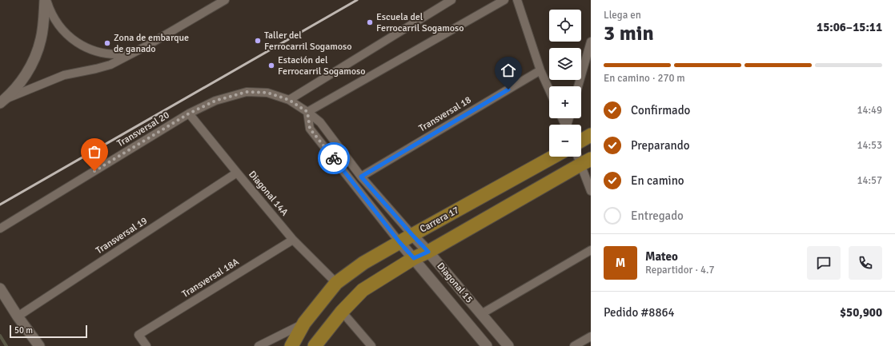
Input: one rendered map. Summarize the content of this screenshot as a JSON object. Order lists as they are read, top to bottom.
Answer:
{
  "streets": {
    "main road": ["Carrera 17"],
    "street": [
      "Transversal 18",
      "Transversal 20",
      "Diagonal 14A",
      "Transversal 19",
      "Transversal 18A",
      "Diagonal 15"
    ]
  },
  "crossings": [
    ["Transversal 18", "Diagonal 15"],
    ["Transversal 20", "Diagonal 14A"],
    ["Transversal 20", "Diagonal 15"],
    ["Diagonal 14A", "Carrera 17"],
    ["Diagonal 14A", "Transversal 19"],
    ["Diagonal 14A", "Transversal 18A"],
    ["Carrera 17", "Diagonal 15"]
  ],
  "places": [
    "Escuela del Ferrocarril Sogamoso",
    "Taller del Ferrocarril Sogamoso",
    "Zona de embarque de ganado",
    "Estación del Ferrocarril Sogamoso"
  ],
  "scale_bar": "50 m",
  "page": {
    "heading": ["3 min", "Llega en", "15:06–15:11"],
    "panel": [
      "Mateo",
      "Repartidor · 4.7",
      "Pedido #8864",
      "$50,900"
    ],
    "map_buttons": ["+", "−"],
    "bar": "En camino · 270 m",
    "list": [
      ["Confirmado", "14:49"],
      ["Preparando", "14:53"],
      ["En camino", "14:57"],
      "Entregado"
    ],
    "round": "M",
    "scale": "50 m"
  }
}
